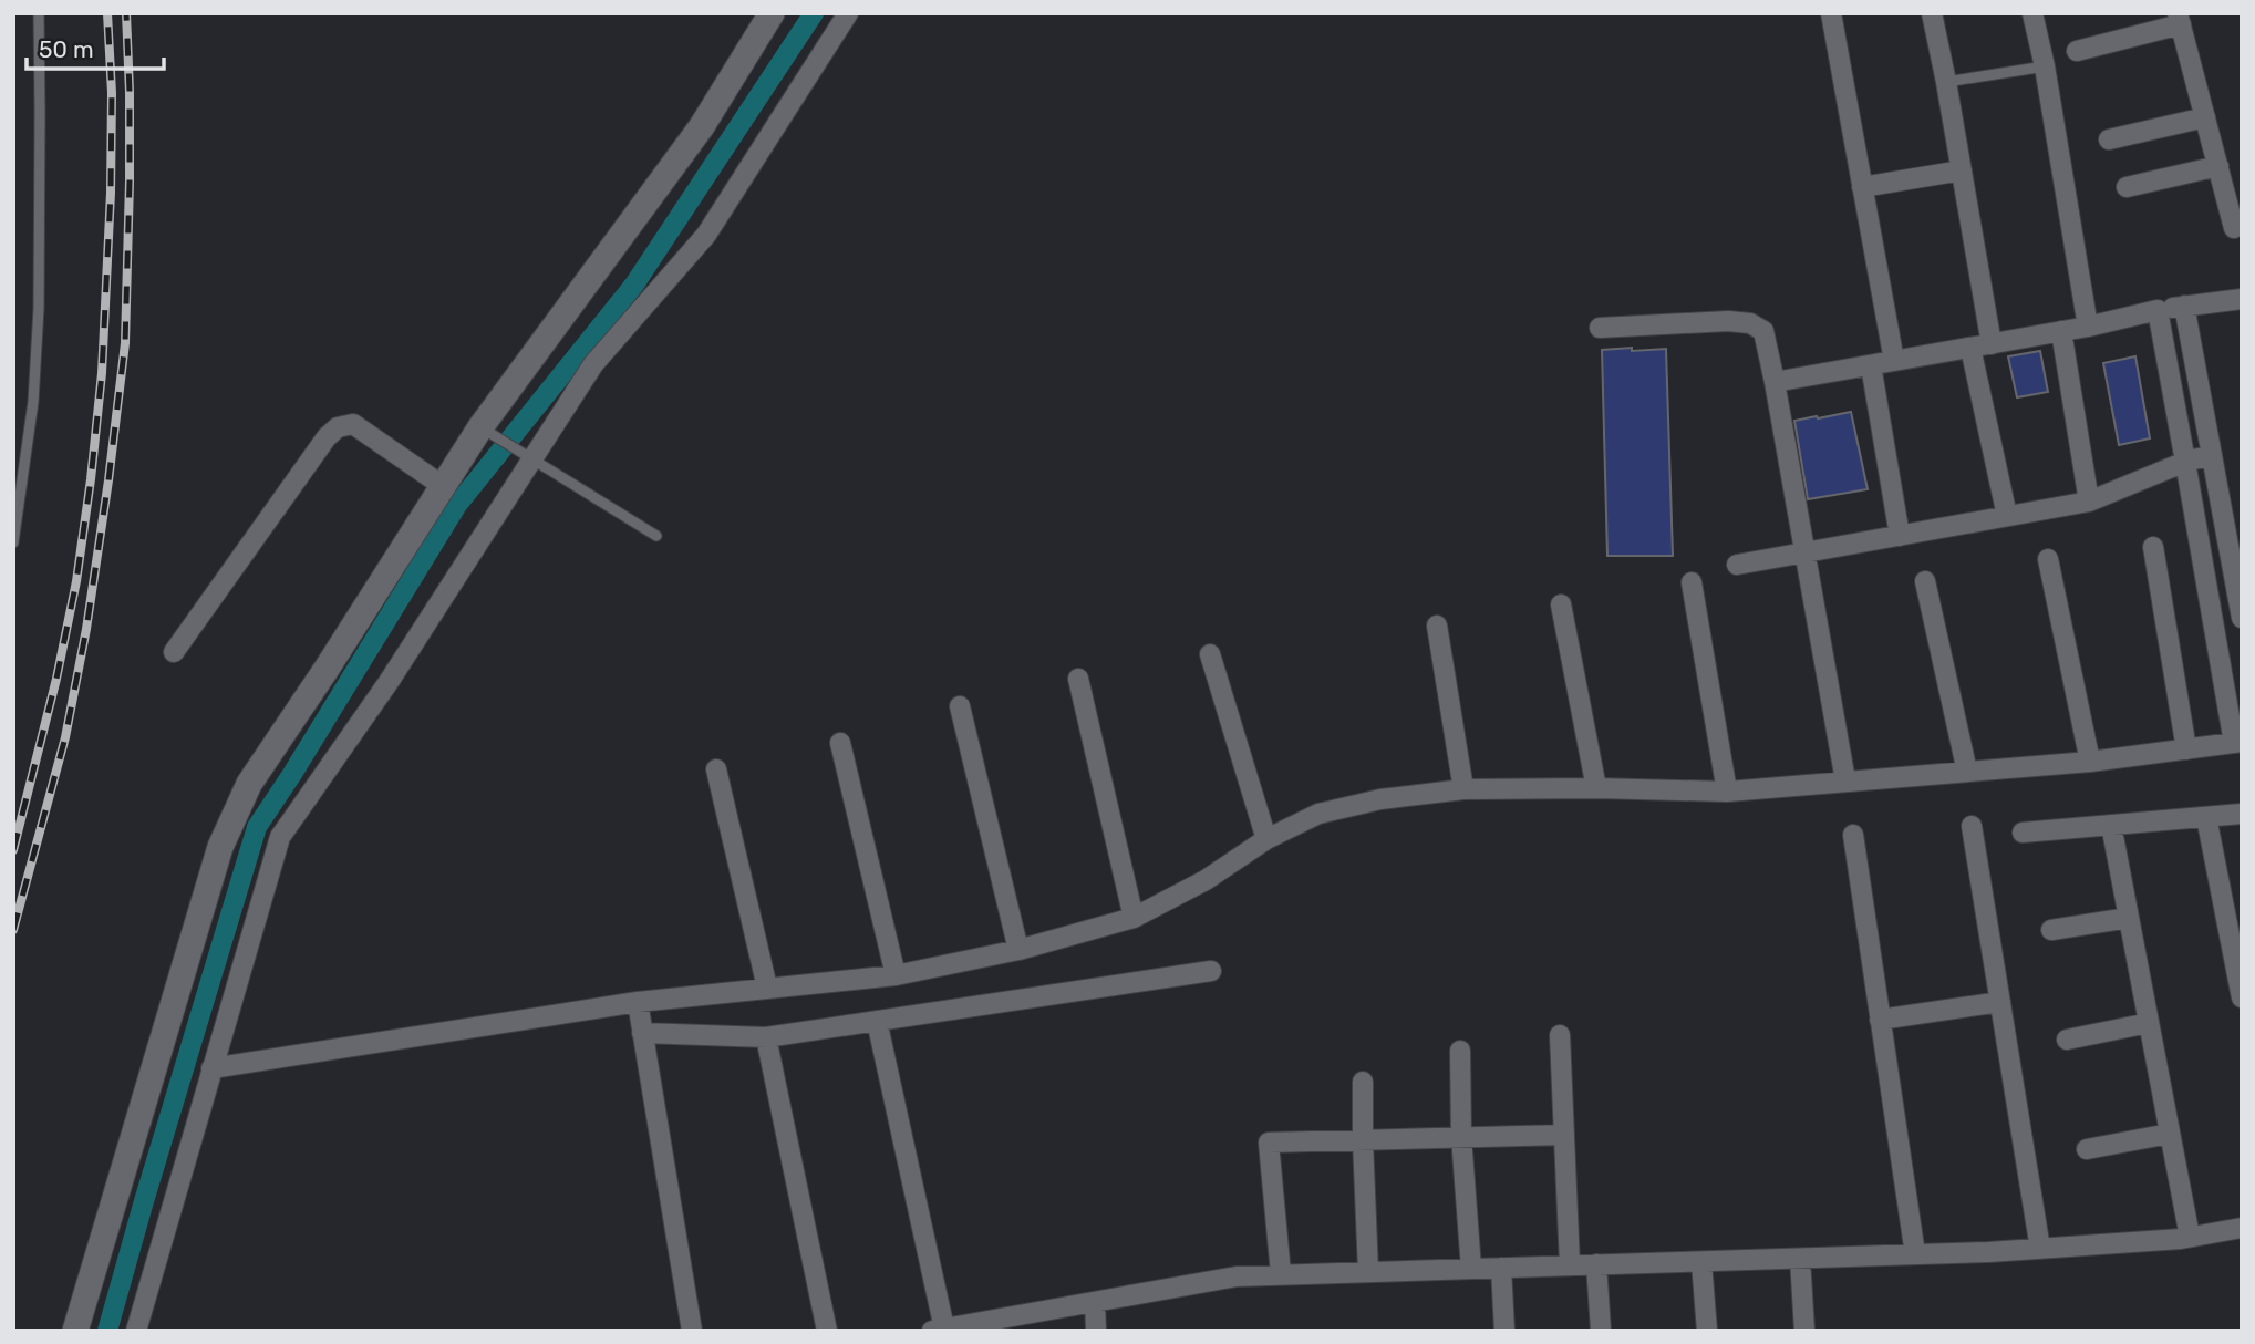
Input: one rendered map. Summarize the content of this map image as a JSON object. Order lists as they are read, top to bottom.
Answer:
{
  "scale_bar": "50 m"
}
